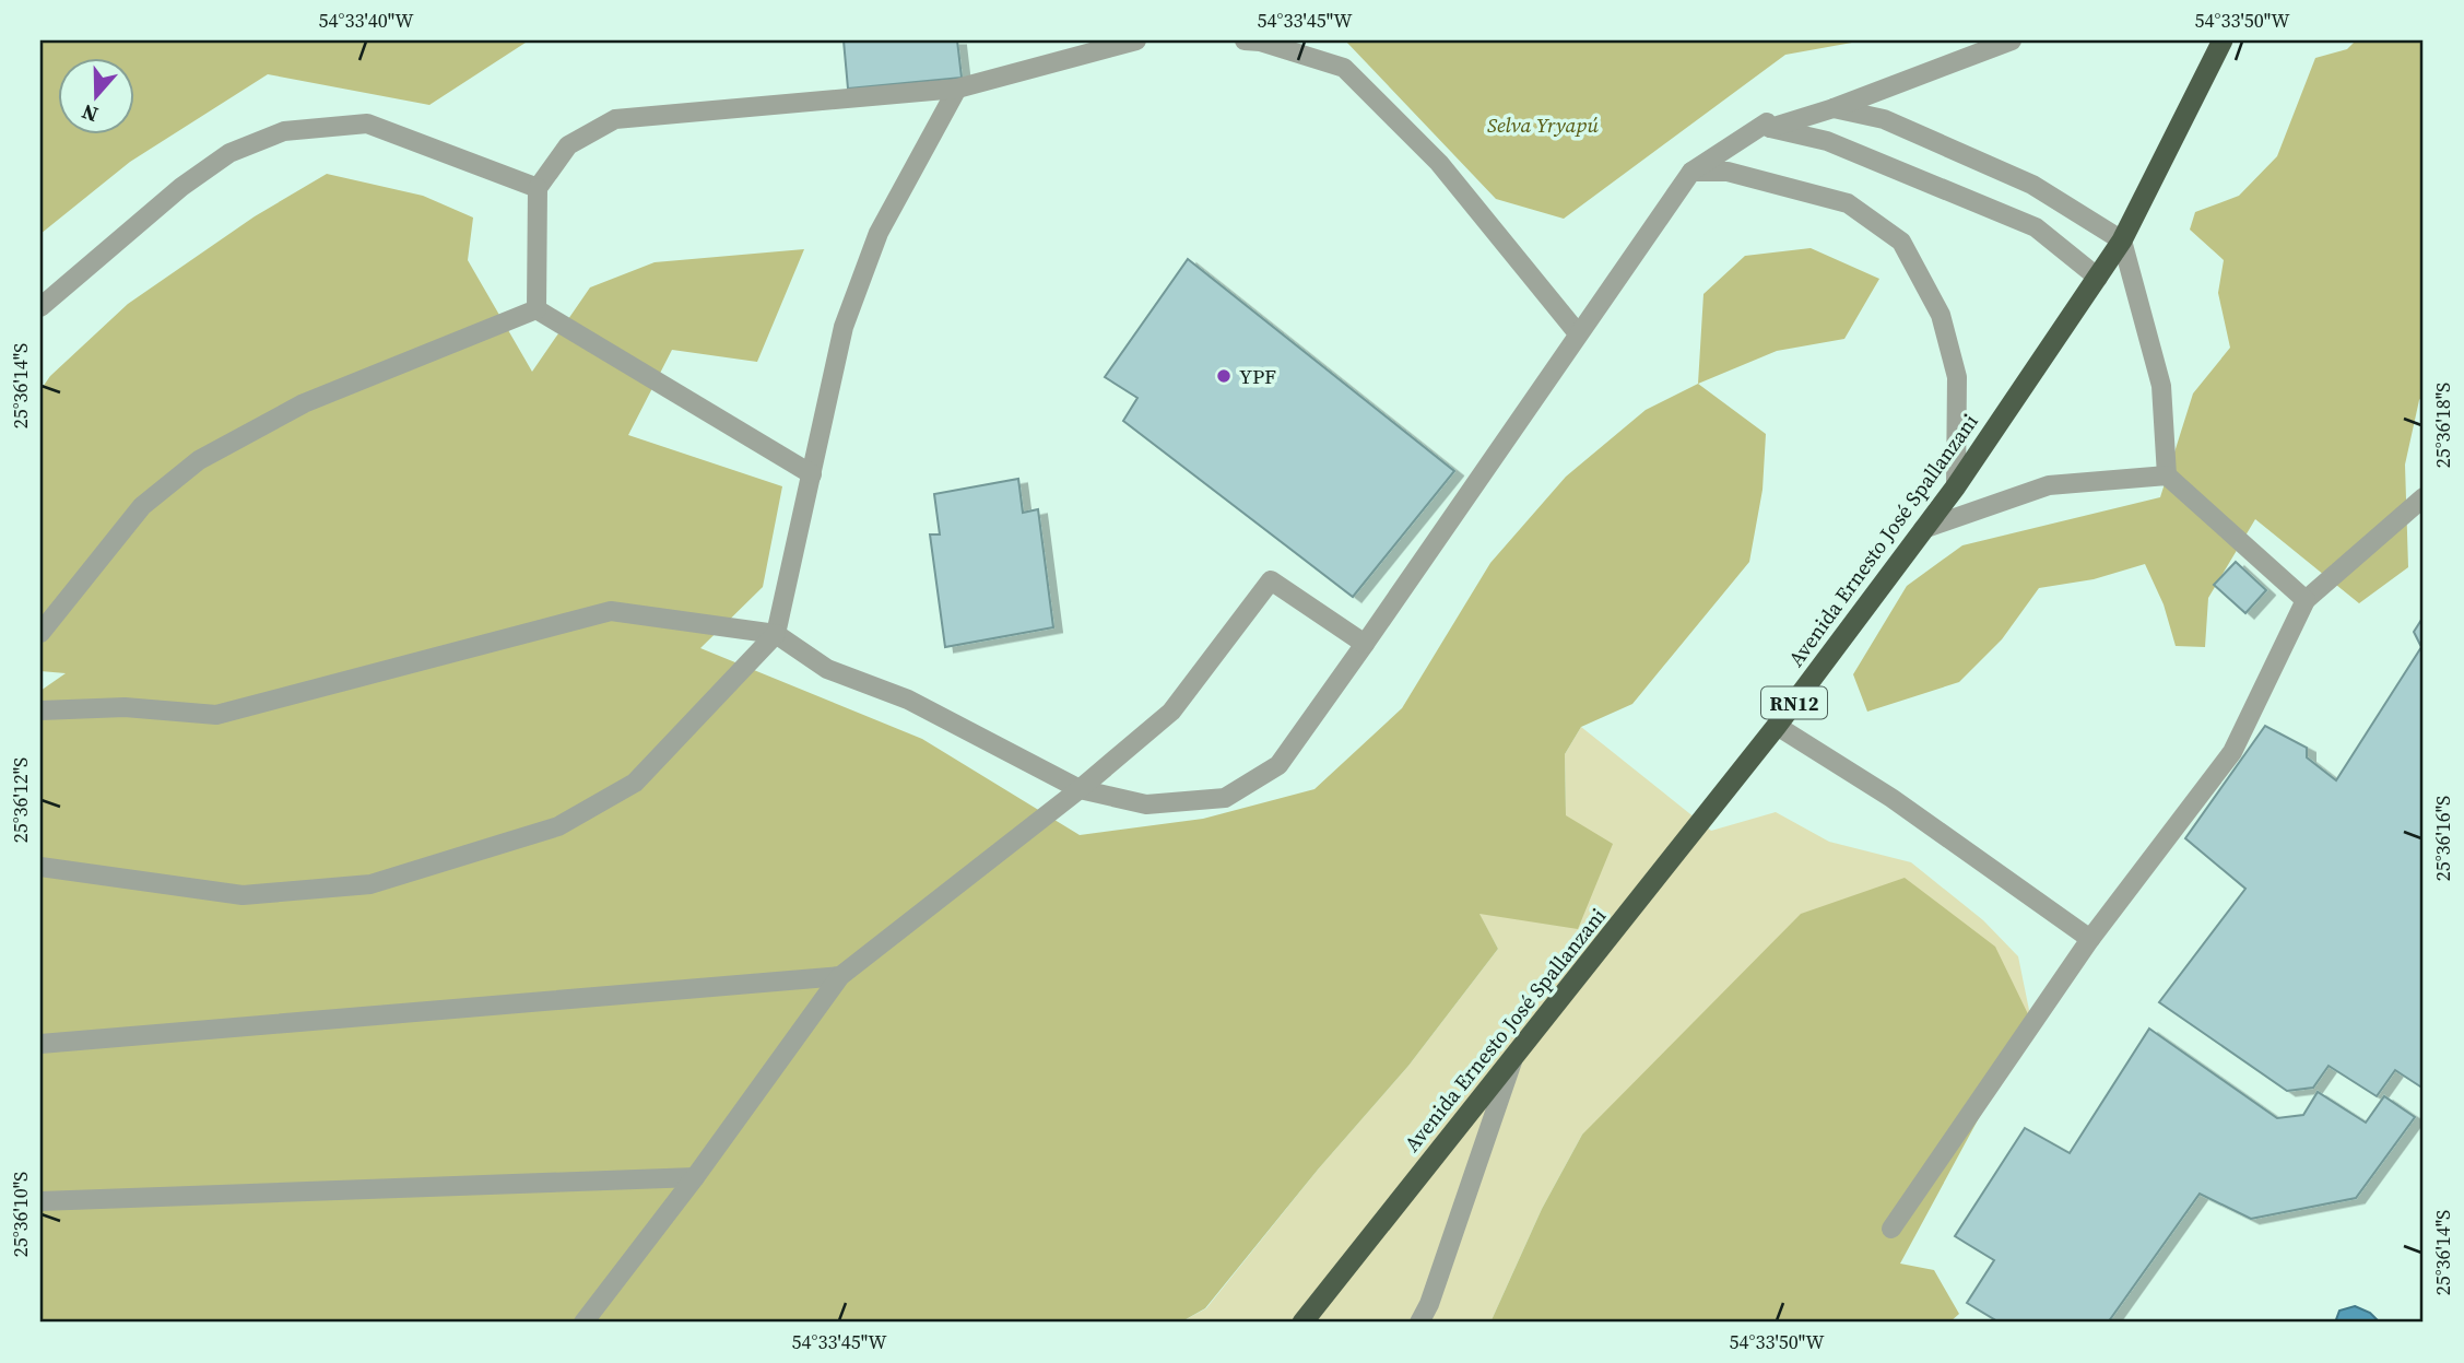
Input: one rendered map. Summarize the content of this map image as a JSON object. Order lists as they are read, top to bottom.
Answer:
{
  "streets": {
    "highway": ["Avenida Ernesto José Spallanzani", "RN12"]
  },
  "parks": ["Selva Yryapú"],
  "places": ["YPF"],
  "north": "bottom",
  "coordinates": [
    "54°33'40\"W",
    "54°33'45\"W",
    "54°33'50\"W",
    "25°36'14\"S",
    "25°36'18\"S",
    "25°36'12\"S",
    "25°36'16\"S",
    "25°36'10\"S"
  ]
}
